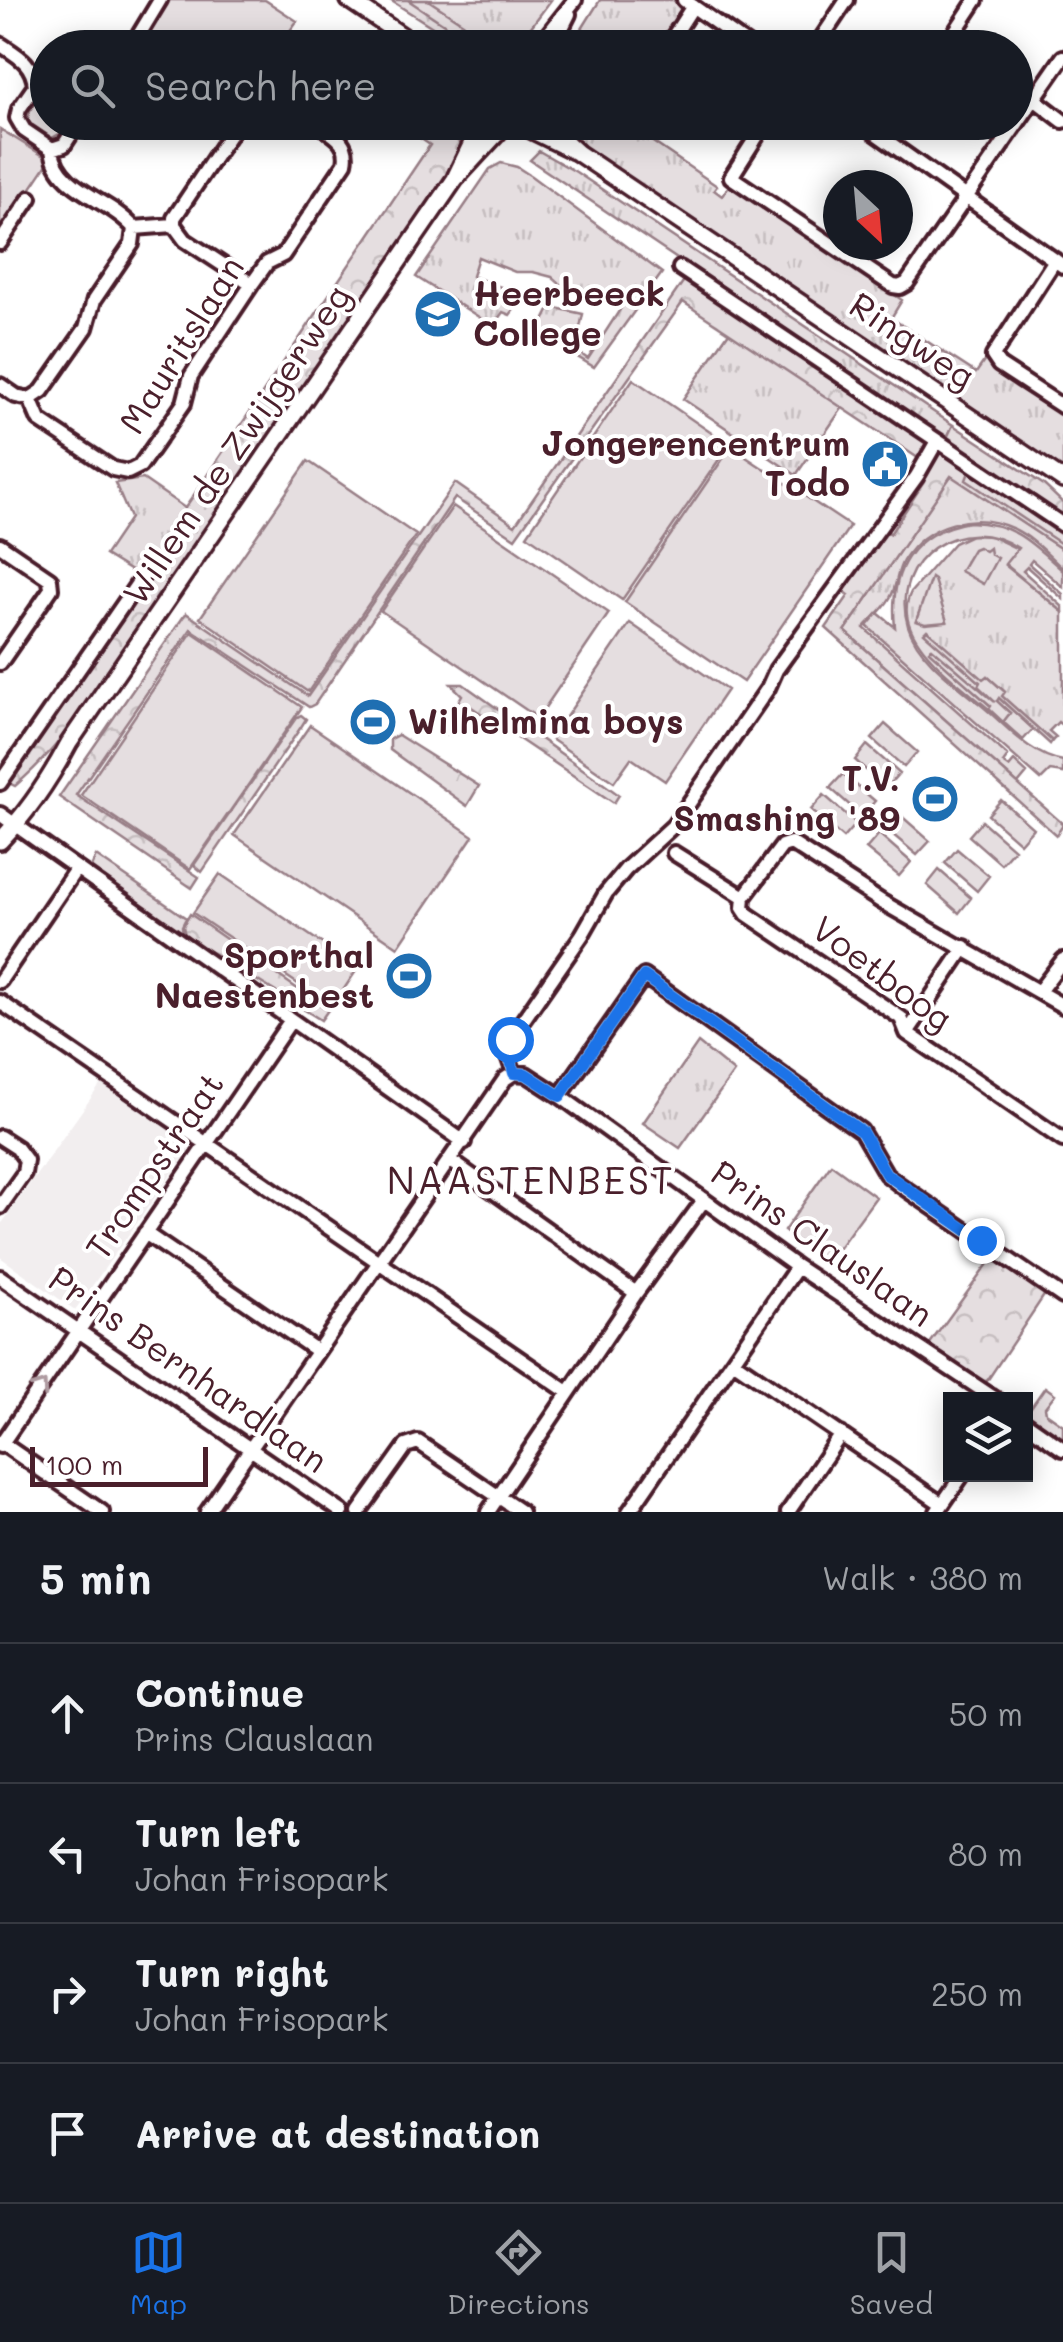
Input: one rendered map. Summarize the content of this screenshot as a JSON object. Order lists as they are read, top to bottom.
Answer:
{
  "streets": {
    "main road": ["Ringweg", "Willem de Zwijgerweg"],
    "street": [
      "Mauritslaan",
      "Voetboog",
      "Trompstraat",
      "Prins Clauslaan",
      "Prins Bernhardlaan"
    ]
  },
  "crossings": [
    ["Trompstraat", "Prins Bernhardlaan"]
  ],
  "districts": ["NAASTENBEST"],
  "places": {
    "school or university": ["Heerbeeck College"],
    "public building": ["Jongerencentrum Todo"],
    "sports": ["Wilhelmina boys", "T.V. Smashing '89", "Sporthal Naestenbest"]
  },
  "scale_bar": "100 m",
  "north": "bottom right",
  "page": {
    "search": "Search here",
    "scale": "100 m",
    "heading": ["5 min", "Walk · 380 m"],
    "list": [
      ["Continue", "Prins Clauslaan", "50 m"],
      ["Turn left", "Johan Frisopark", "80 m"],
      ["Turn right", "Johan Frisopark", "250 m"],
      "Arrive at destination"
    ],
    "nav": ["Map", "Directions", "Saved"]
  }
}
